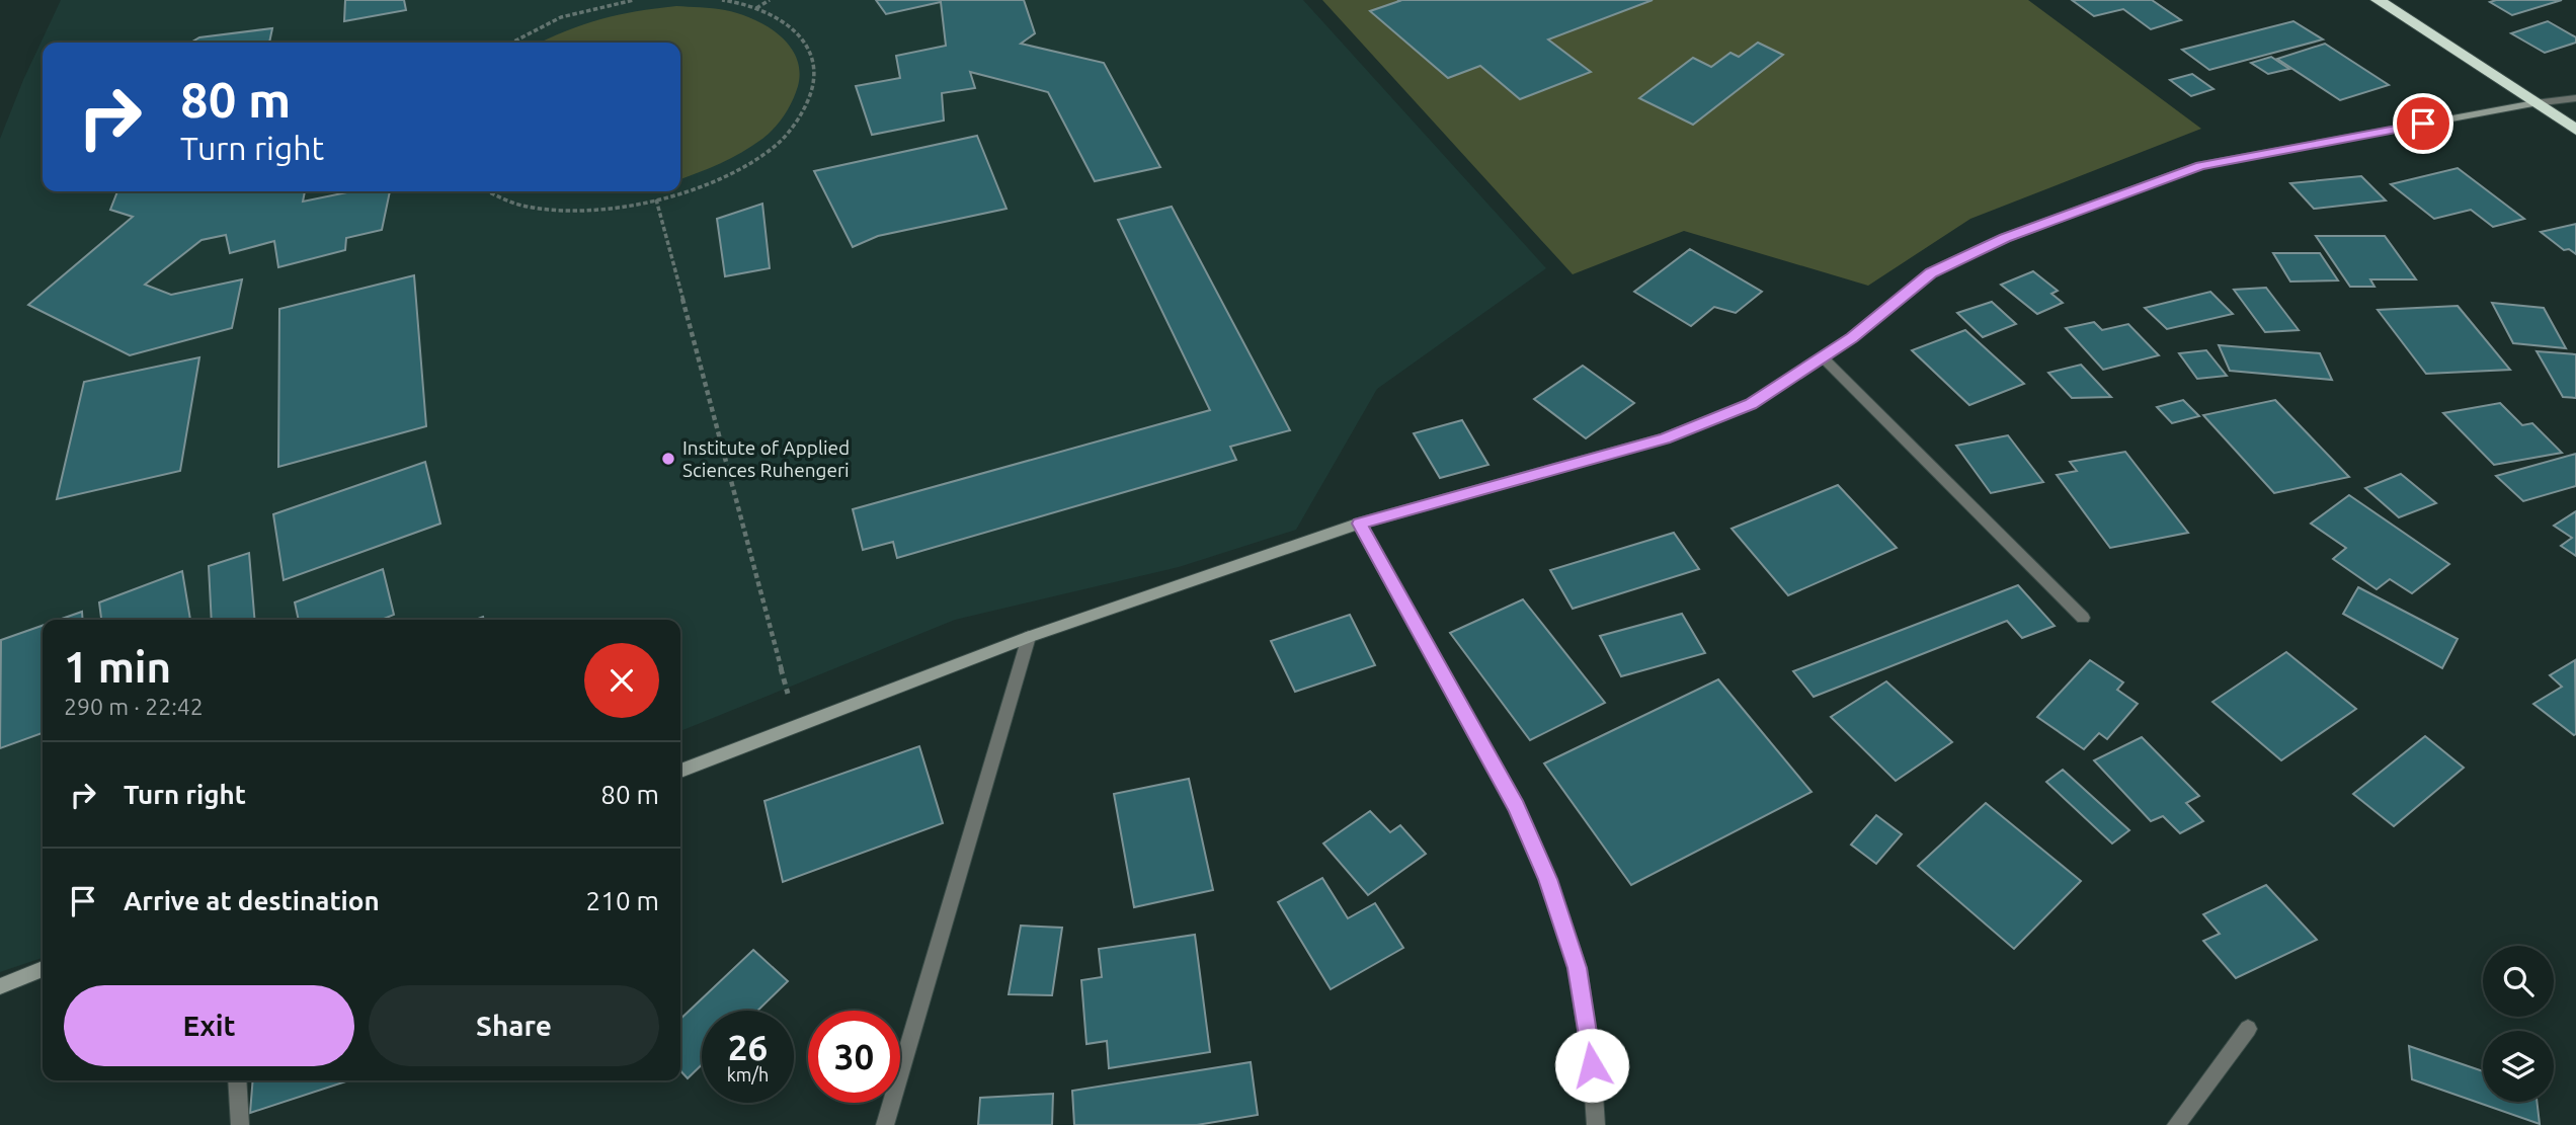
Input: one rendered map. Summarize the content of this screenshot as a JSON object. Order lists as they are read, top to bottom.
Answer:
{
  "places": ["Institute of Applied Sciences Ruhengeri"],
  "page": {
    "turn": ["80 m", "Turn right"],
    "heading": ["1 min", "290 m · 22:42"],
    "list": [
      {
        "name": "Turn right",
        "value": "80 m"
      },
      {
        "name": "Arrive at destination",
        "value": "210 m"
      }
    ],
    "buttons": ["Exit", "Share"],
    "speed": "26 km/h",
    "limit": "30"
  }
}
